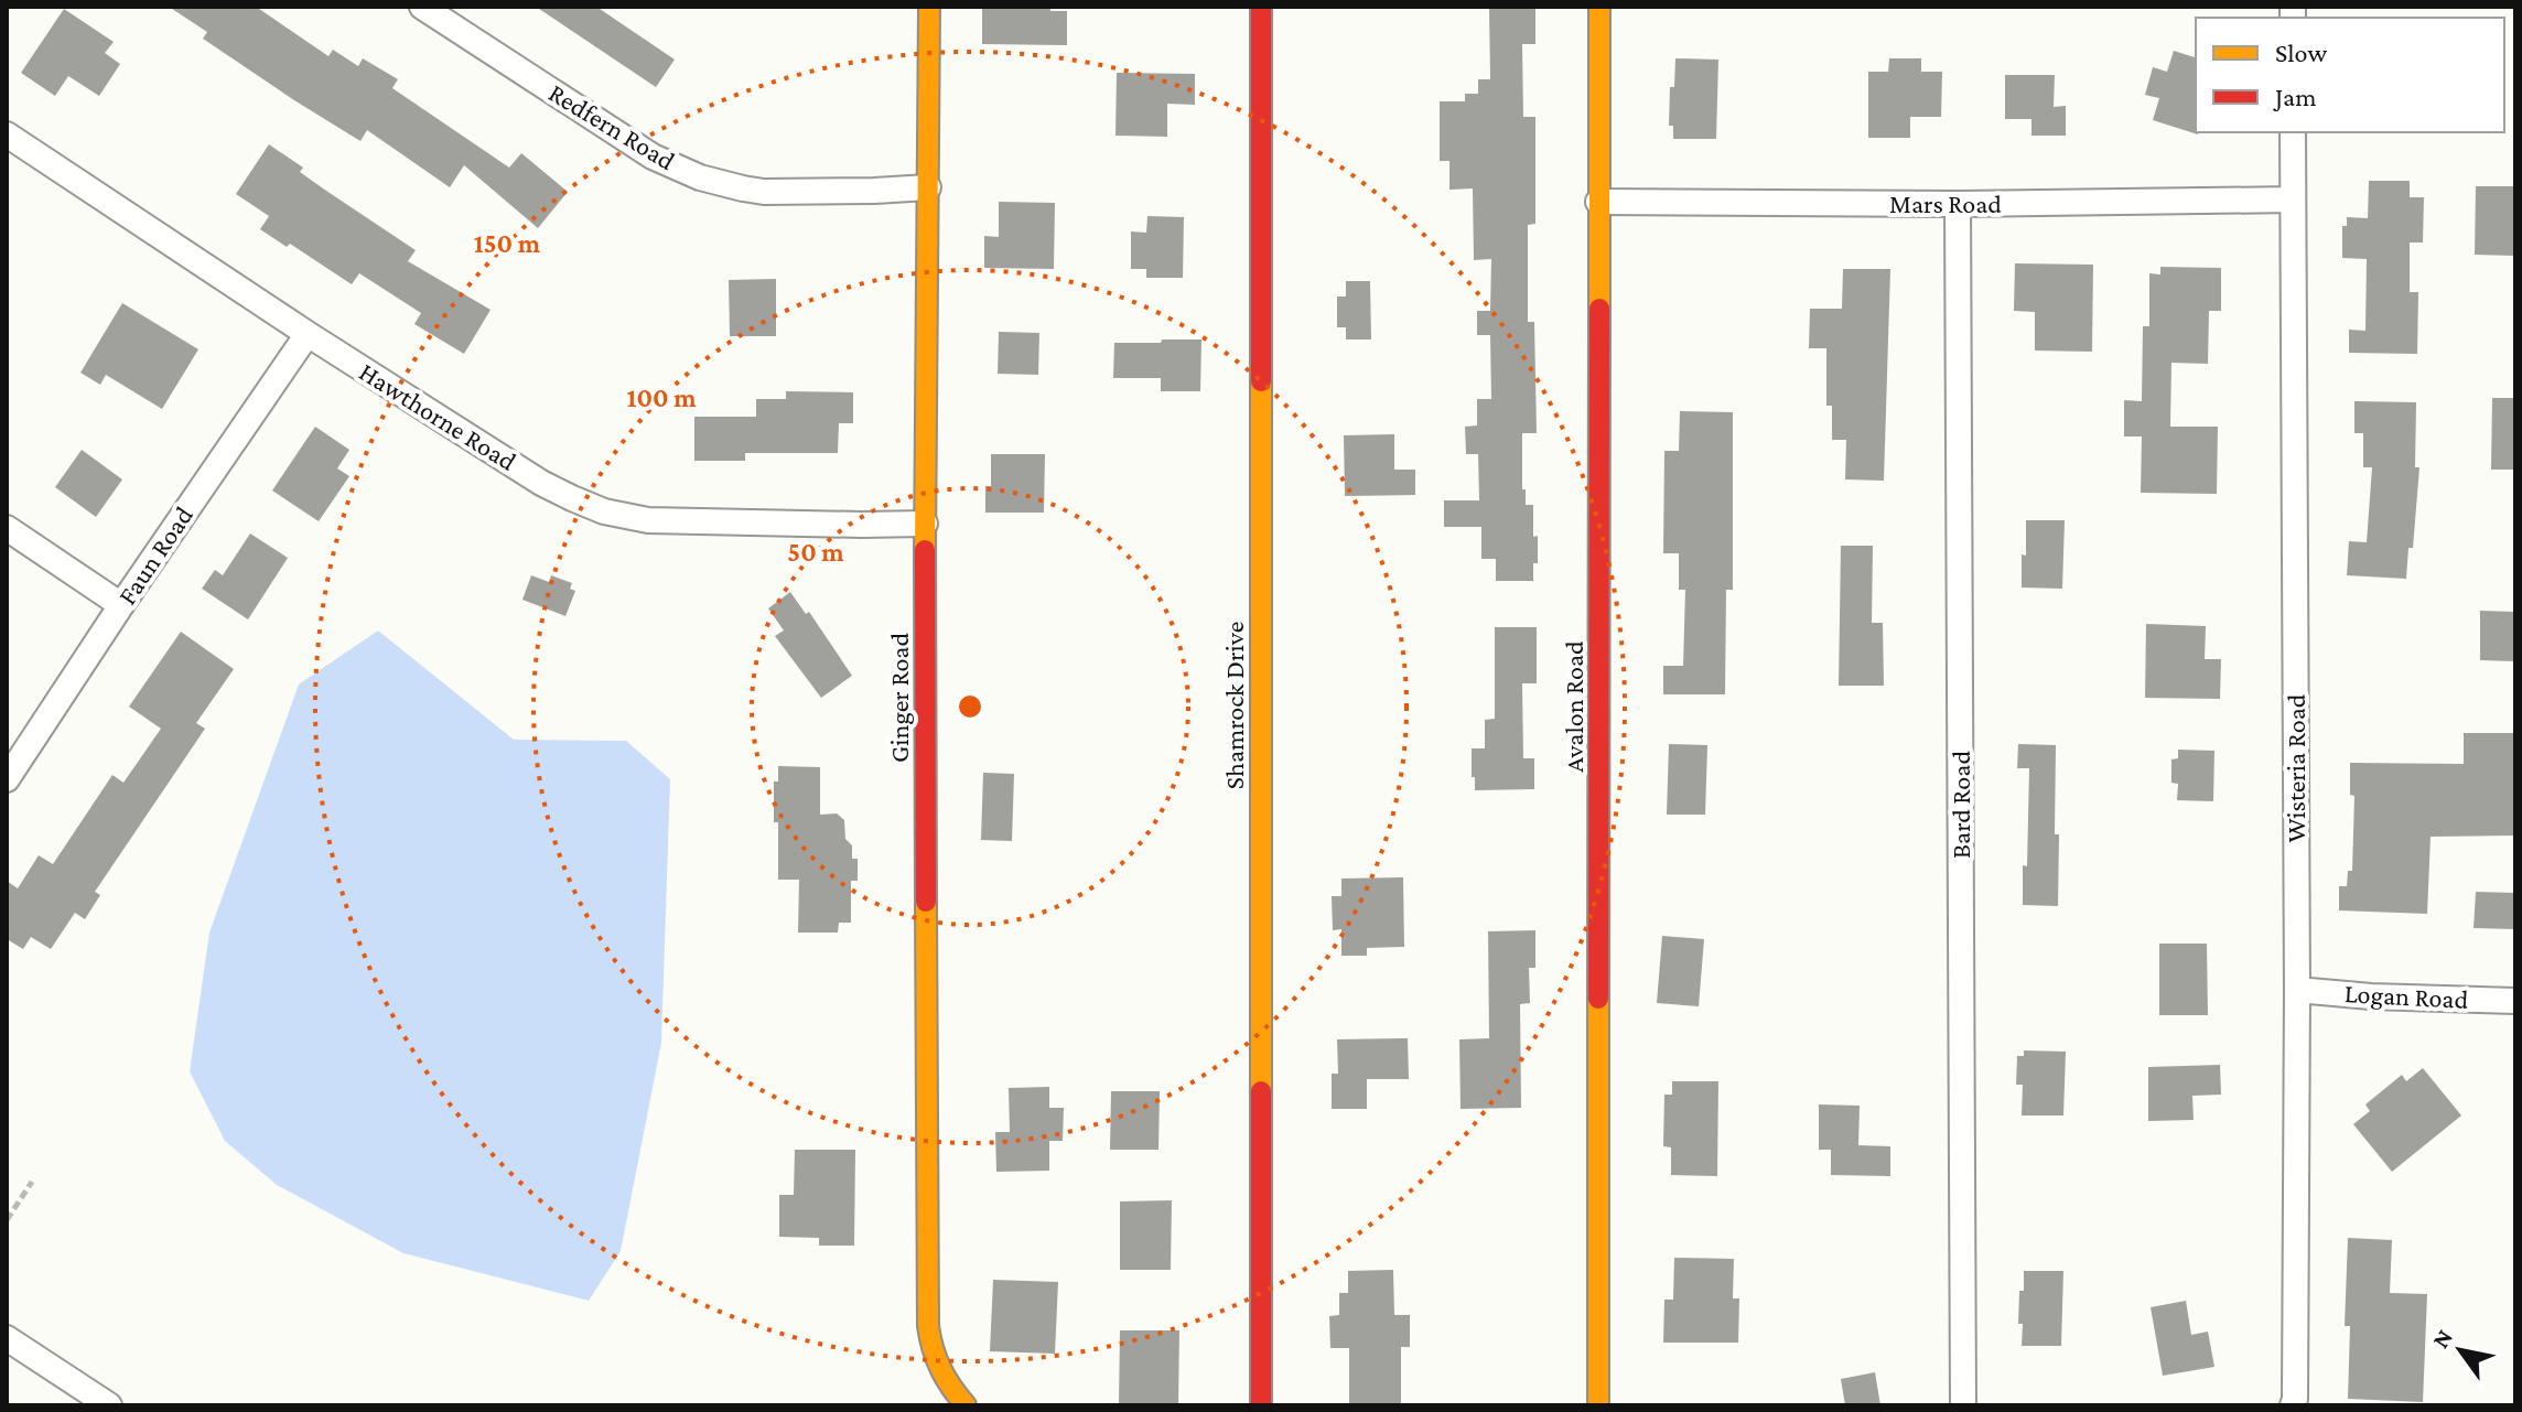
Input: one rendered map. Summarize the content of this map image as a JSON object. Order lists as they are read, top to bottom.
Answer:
{
  "streets": {
    "street": [
      "Redfern Road",
      "Mars Road",
      "Hawthorne Road",
      "Faun Road",
      "Ginger Road",
      "Shamrock Drive",
      "Avalon Road",
      "Wisteria Road",
      "Bard Road",
      "Logan Road"
    ]
  },
  "crossings": [
    ["Redfern Road", "Ginger Road"],
    ["Mars Road", "Avalon Road"],
    ["Mars Road", "Wisteria Road"],
    ["Mars Road", "Bard Road"],
    ["Hawthorne Road", "Faun Road"],
    ["Hawthorne Road", "Ginger Road"],
    ["Wisteria Road", "Logan Road"]
  ],
  "legend": ["Slow", "Jam"],
  "north": "top left",
  "rings": ["150 m", "100 m", "50 m"]
}
